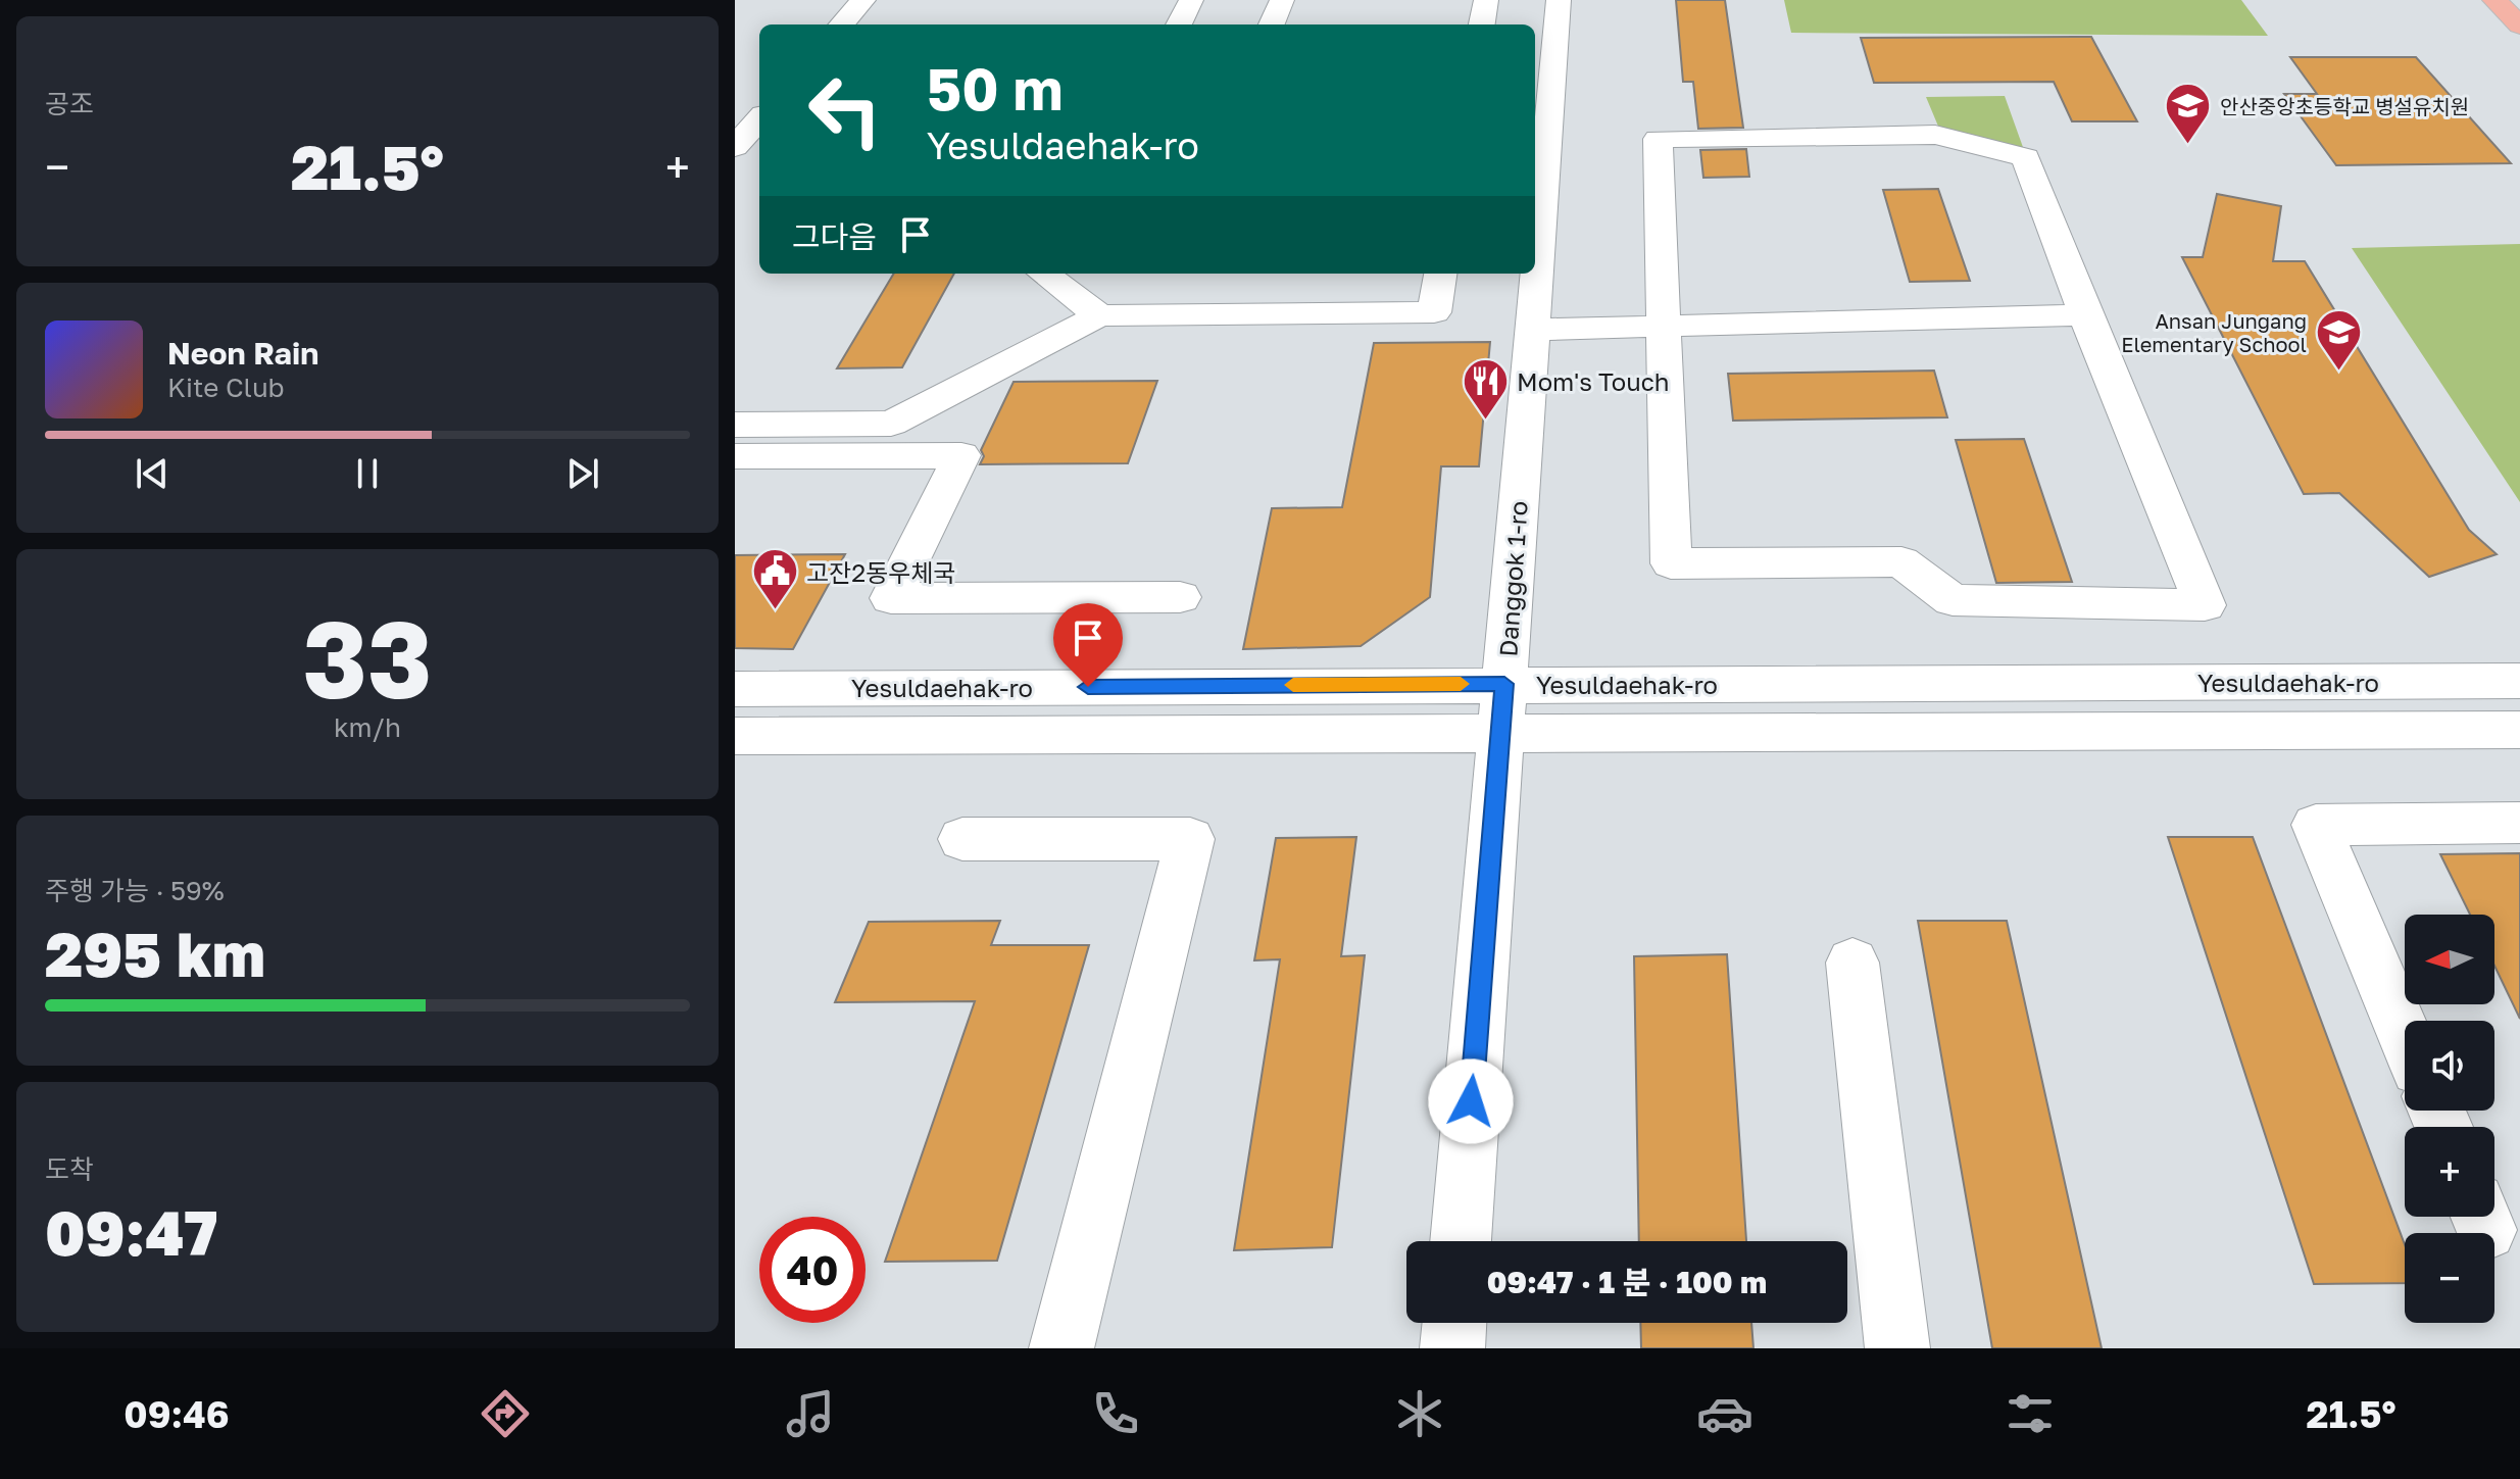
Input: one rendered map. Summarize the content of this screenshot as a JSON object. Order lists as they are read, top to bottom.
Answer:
{
  "streets": {
    "street": ["Danggok 1-ro", "Yesuldaehak-ro"]
  },
  "crossings": [
    ["Danggok 1-ro", "Yesuldaehak-ro"]
  ],
  "places": {
    "school or university": ["안산중앙초등학교 병설유치원", "Ansan Jungang Elementary School"],
    "restaurant": ["Mom's Touch"],
    "public building": ["고잔2동우체국"]
  },
  "north": "left",
  "page": {
    "tile": [
      "공조",
      ["33", "km/h"],
      ["주행 가능 · 59%", "295 km"],
      ["도착", "09:47"]
    ],
    "turn": ["50 m", "Yesuldaehak-ro"],
    "heat": ["−", "21.5°", "+"],
    "then": "그다음",
    "song": ["Neon Rain", "Kite Club"],
    "map_buttons": ["+", "−"],
    "limit": "40",
    "trip": "09:47 · 1 분 · 100 m",
    "tabs": ["09:46", "21.5°"]
  }
}
